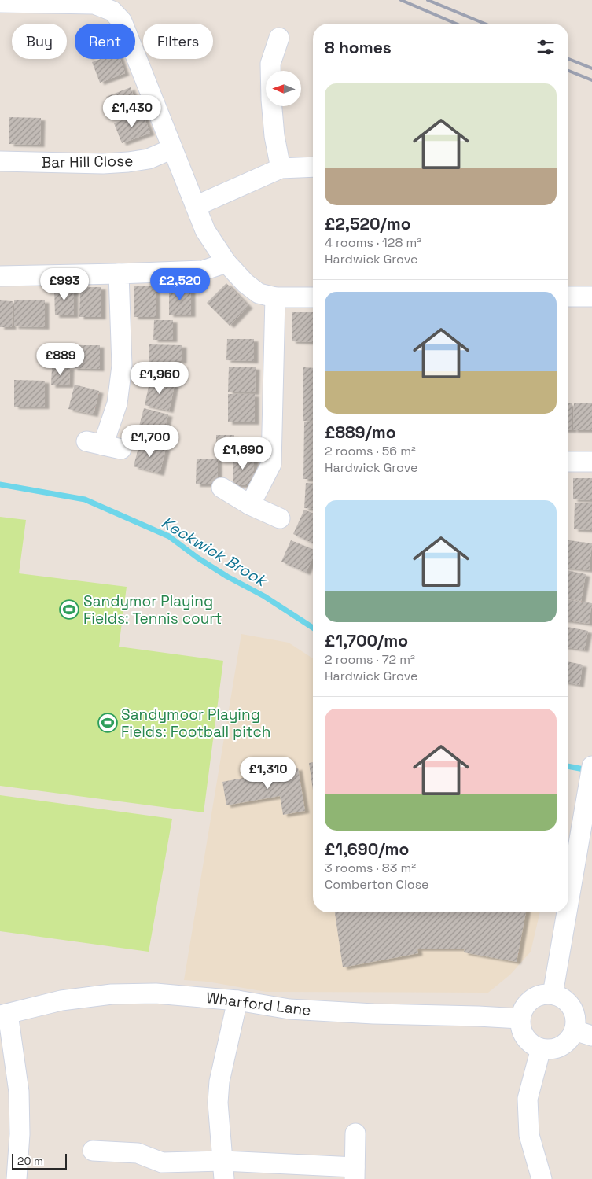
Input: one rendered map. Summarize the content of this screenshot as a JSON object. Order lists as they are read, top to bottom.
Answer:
{
  "streets": {
    "street": ["Bar Hill Close", "Wharford Lane"]
  },
  "water": ["Keckwick Brook"],
  "places": {
    "sports": ["Sandymor Playing Fields: Tennis court", "Sandymoor Playing Fields: Football pitch"]
  },
  "scale_bar": "20 m",
  "north": "left",
  "page": {
    "chip": ["Buy", "Rent", "Filters"],
    "heading": "8 homes",
    "list": [
      {
        "name": "£2,520/mo",
        "note": "4 rooms · 128 m² · Hardwick Grove"
      },
      {
        "name": "£889/mo",
        "note": "2 rooms · 56 m² · Hardwick Grove"
      },
      {
        "name": "£1,700/mo",
        "note": "2 rooms · 72 m² · Hardwick Grove"
      },
      {
        "name": "£1,690/mo",
        "note": "3 rooms · 83 m² · Comberton Close"
      }
    ],
    "price": [
      "£1,430",
      "£993",
      "£2,520",
      "£889",
      "£1,960",
      "£1,700",
      "£1,690",
      "£1,310"
    ],
    "scale": "20 m"
  }
}
